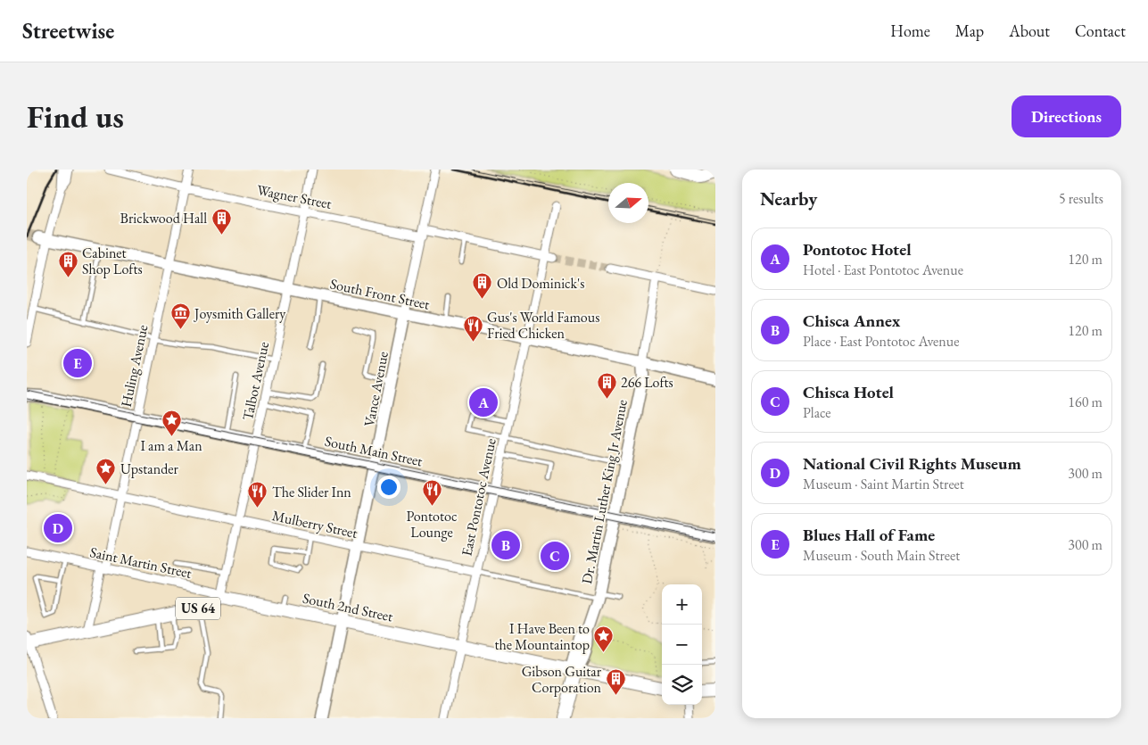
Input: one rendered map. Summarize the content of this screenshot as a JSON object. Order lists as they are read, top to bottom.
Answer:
{
  "streets": {
    "main road": [
      "South Front Street",
      "Vance Avenue",
      "South Main Street",
      "Dr. Martin Luther King Jr Avenue",
      "South 2nd Street",
      "US 64"
    ],
    "street": [
      "Wagner Street",
      "Huling Avenue",
      "Talbot Avenue",
      "East Pontotoc Avenue",
      "Mulberry Street",
      "Saint Martin Street"
    ]
  },
  "crossings": [
    ["Wagner Street", "Huling Avenue"],
    ["Wagner Street", "Talbot Avenue"],
    ["Wagner Street", "Vance Avenue"],
    ["Wagner Street", "East Pontotoc Avenue"],
    ["South Front Street", "Huling Avenue"],
    ["South Front Street", "Talbot Avenue"],
    ["South Front Street", "Vance Avenue"],
    ["South Front Street", "Dr. Martin Luther King Jr Avenue"],
    ["South Front Street", "East Pontotoc Avenue"],
    ["Huling Avenue", "South Main Street"],
    ["Huling Avenue", "Mulberry Street"],
    ["Huling Avenue", "Saint Martin Street"],
    ["Huling Avenue", "US 64"],
    ["Talbot Avenue", "South Main Street"],
    ["Talbot Avenue", "Mulberry Street"],
    ["Talbot Avenue", "Saint Martin Street"],
    ["Talbot Avenue", "South 2nd Street"],
    ["Talbot Avenue", "US 64"],
    ["Vance Avenue", "South Main Street"],
    ["Vance Avenue", "Mulberry Street"],
    ["Vance Avenue", "South 2nd Street"],
    ["South Main Street", "Dr. Martin Luther King Jr Avenue"],
    ["South Main Street", "East Pontotoc Avenue"],
    ["Dr. Martin Luther King Jr Avenue", "Mulberry Street"],
    ["Dr. Martin Luther King Jr Avenue", "South 2nd Street"],
    ["East Pontotoc Avenue", "Mulberry Street"],
    ["East Pontotoc Avenue", "South 2nd Street"],
    ["Saint Martin Street", "South 2nd Street"],
    ["Saint Martin Street", "US 64"],
    ["South 2nd Street", "US 64"]
  ],
  "places": {
    "building": [
      "Brickwood Hall",
      "Cabinet Shop Lofts",
      "Old Dominick's",
      "266 Lofts",
      "Gibson Guitar Corporation"
    ],
    "museum": ["Joysmith Gallery"],
    "restaurant": ["Gus's World Famous Fried Chicken", "Pontotoc Lounge", "The Slider Inn"],
    "place": ["I am a Man", "Upstander", "I Have Been to the Mountaintop"]
  },
  "north": "right",
  "page": {
    "header": "Streetwise",
    "nav": [
      "Home",
      "Map",
      "About",
      "Contact"
    ],
    "buttons": "Directions",
    "title": "Find us",
    "heading": ["Nearby", "5 results"],
    "list": [
      {
        "mark": "A",
        "name": "Pontotoc Hotel",
        "note": "Hotel · East Pontotoc Avenue",
        "value": "120 m"
      },
      {
        "mark": "B",
        "name": "Chisca Annex",
        "note": "Place · East Pontotoc Avenue",
        "value": "120 m"
      },
      {
        "mark": "C",
        "name": "Chisca Hotel",
        "note": "Place",
        "value": "160 m"
      },
      {
        "mark": "D",
        "name": "National Civil Rights Museum",
        "note": "Museum · Saint Martin Street",
        "value": "300 m"
      },
      {
        "mark": "E",
        "name": "Blues Hall of Fame",
        "note": "Museum · South Main Street",
        "value": "300 m"
      }
    ],
    "pins": [
      "E",
      "A",
      "D",
      "B",
      "C"
    ],
    "map_buttons": ["+", "−"]
  }
}
